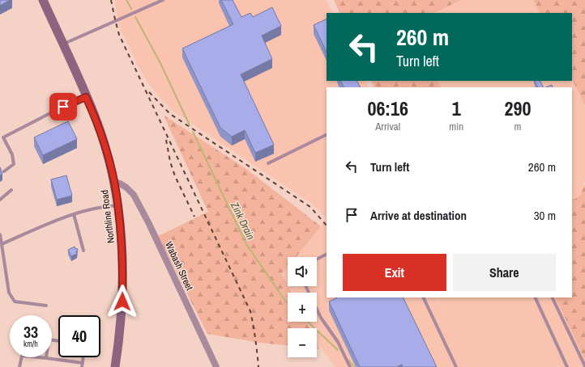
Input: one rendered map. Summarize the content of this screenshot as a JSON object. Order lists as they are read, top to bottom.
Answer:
{
  "streets": {
    "street": ["Northline Road", "Wabash Street"]
  },
  "crossings": [
    ["Northline Road", "Wabash Street"]
  ],
  "water": ["Zink Drain"],
  "page": {
    "turn": ["260 m", "Turn left"],
    "eta": [
      "06:16",
      "Arrival",
      "1",
      "min",
      "290",
      "m"
    ],
    "list": [
      {
        "name": "Turn left",
        "value": "260 m"
      },
      {
        "name": "Arrive at destination",
        "value": "30 m"
      }
    ],
    "buttons": ["Exit", "Share"],
    "map_buttons": ["+", "−"],
    "speed": "33 km/h",
    "limit": "40"
  }
}
